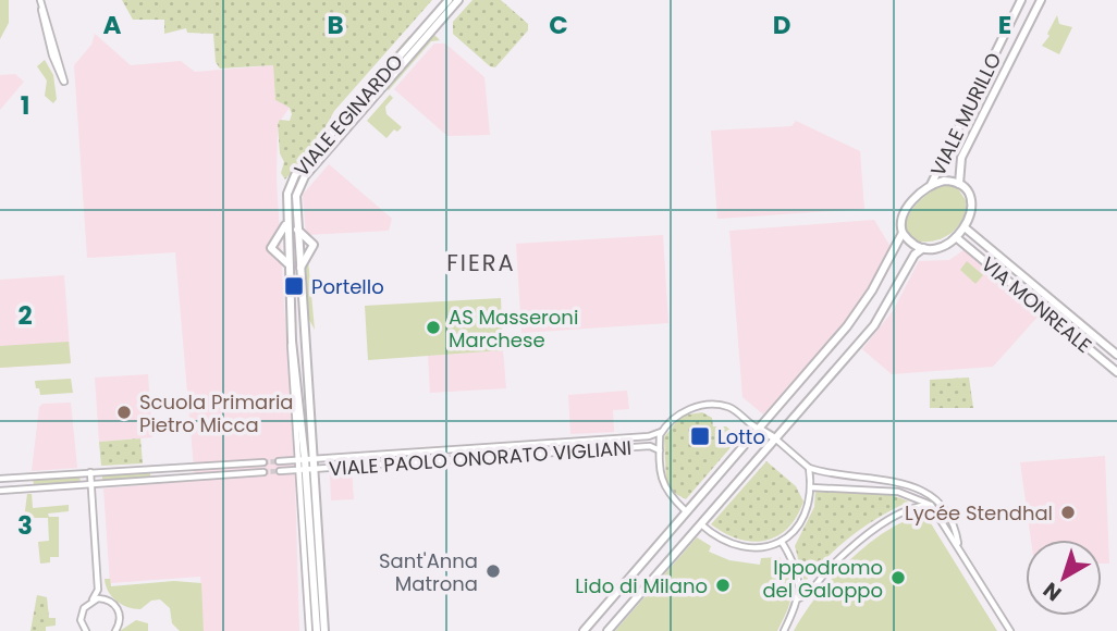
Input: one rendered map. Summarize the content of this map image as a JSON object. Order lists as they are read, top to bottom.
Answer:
{
  "streets": {
    "main road": ["VIALE MURILLO", "VIALE EGINARDO", "VIA MONREALE"],
    "street": ["VIALE PAOLO ONORATO VIGLIANI"]
  },
  "crossings": [
    ["VIALE MURILLO", "VIA MONREALE"],
    ["VIALE EGINARDO", "VIALE PAOLO ONORATO VIGLIANI"]
  ],
  "districts": ["FIERA"],
  "places": {
    "transit": ["Portello", "Lotto"],
    "other": [
      "AS Masseroni Marchese",
      "Scuola Primaria Pietro Micca",
      "Lycée Stendhal",
      "Sant'Anna Matrona",
      "Ippodromo del Galoppo",
      "Lido di Milano"
    ]
  },
  "north": "bottom left",
  "grid": {
    "columns": [
      "A",
      "B",
      "C",
      "D",
      "E"
    ],
    "rows": ["1", "2", "3"]
  }
}
